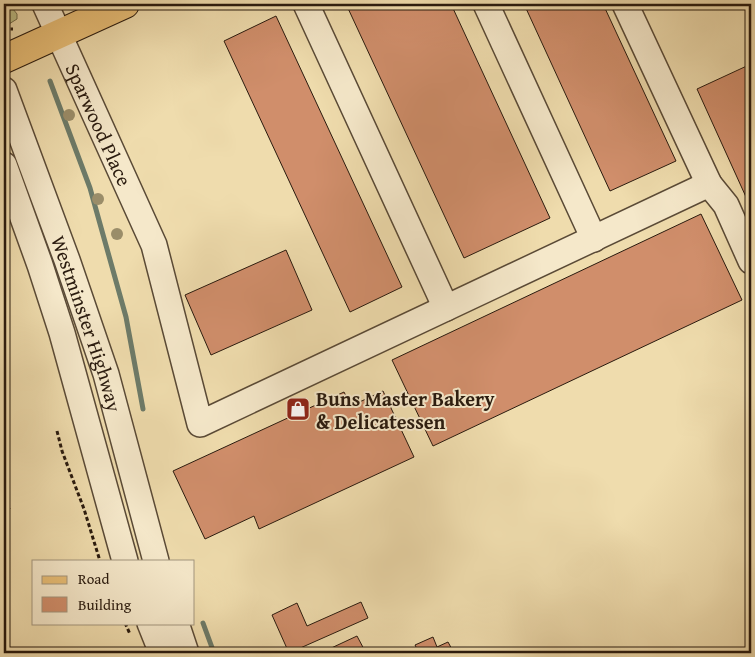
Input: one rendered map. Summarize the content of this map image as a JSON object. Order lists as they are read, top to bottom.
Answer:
{
  "streets": {
    "street": ["Sparwood Place", "Westminster Highway"]
  },
  "places": {
    "shop": ["Buns Master Bakery & Delicatessen"]
  },
  "legend": ["Road", "Building"]
}
